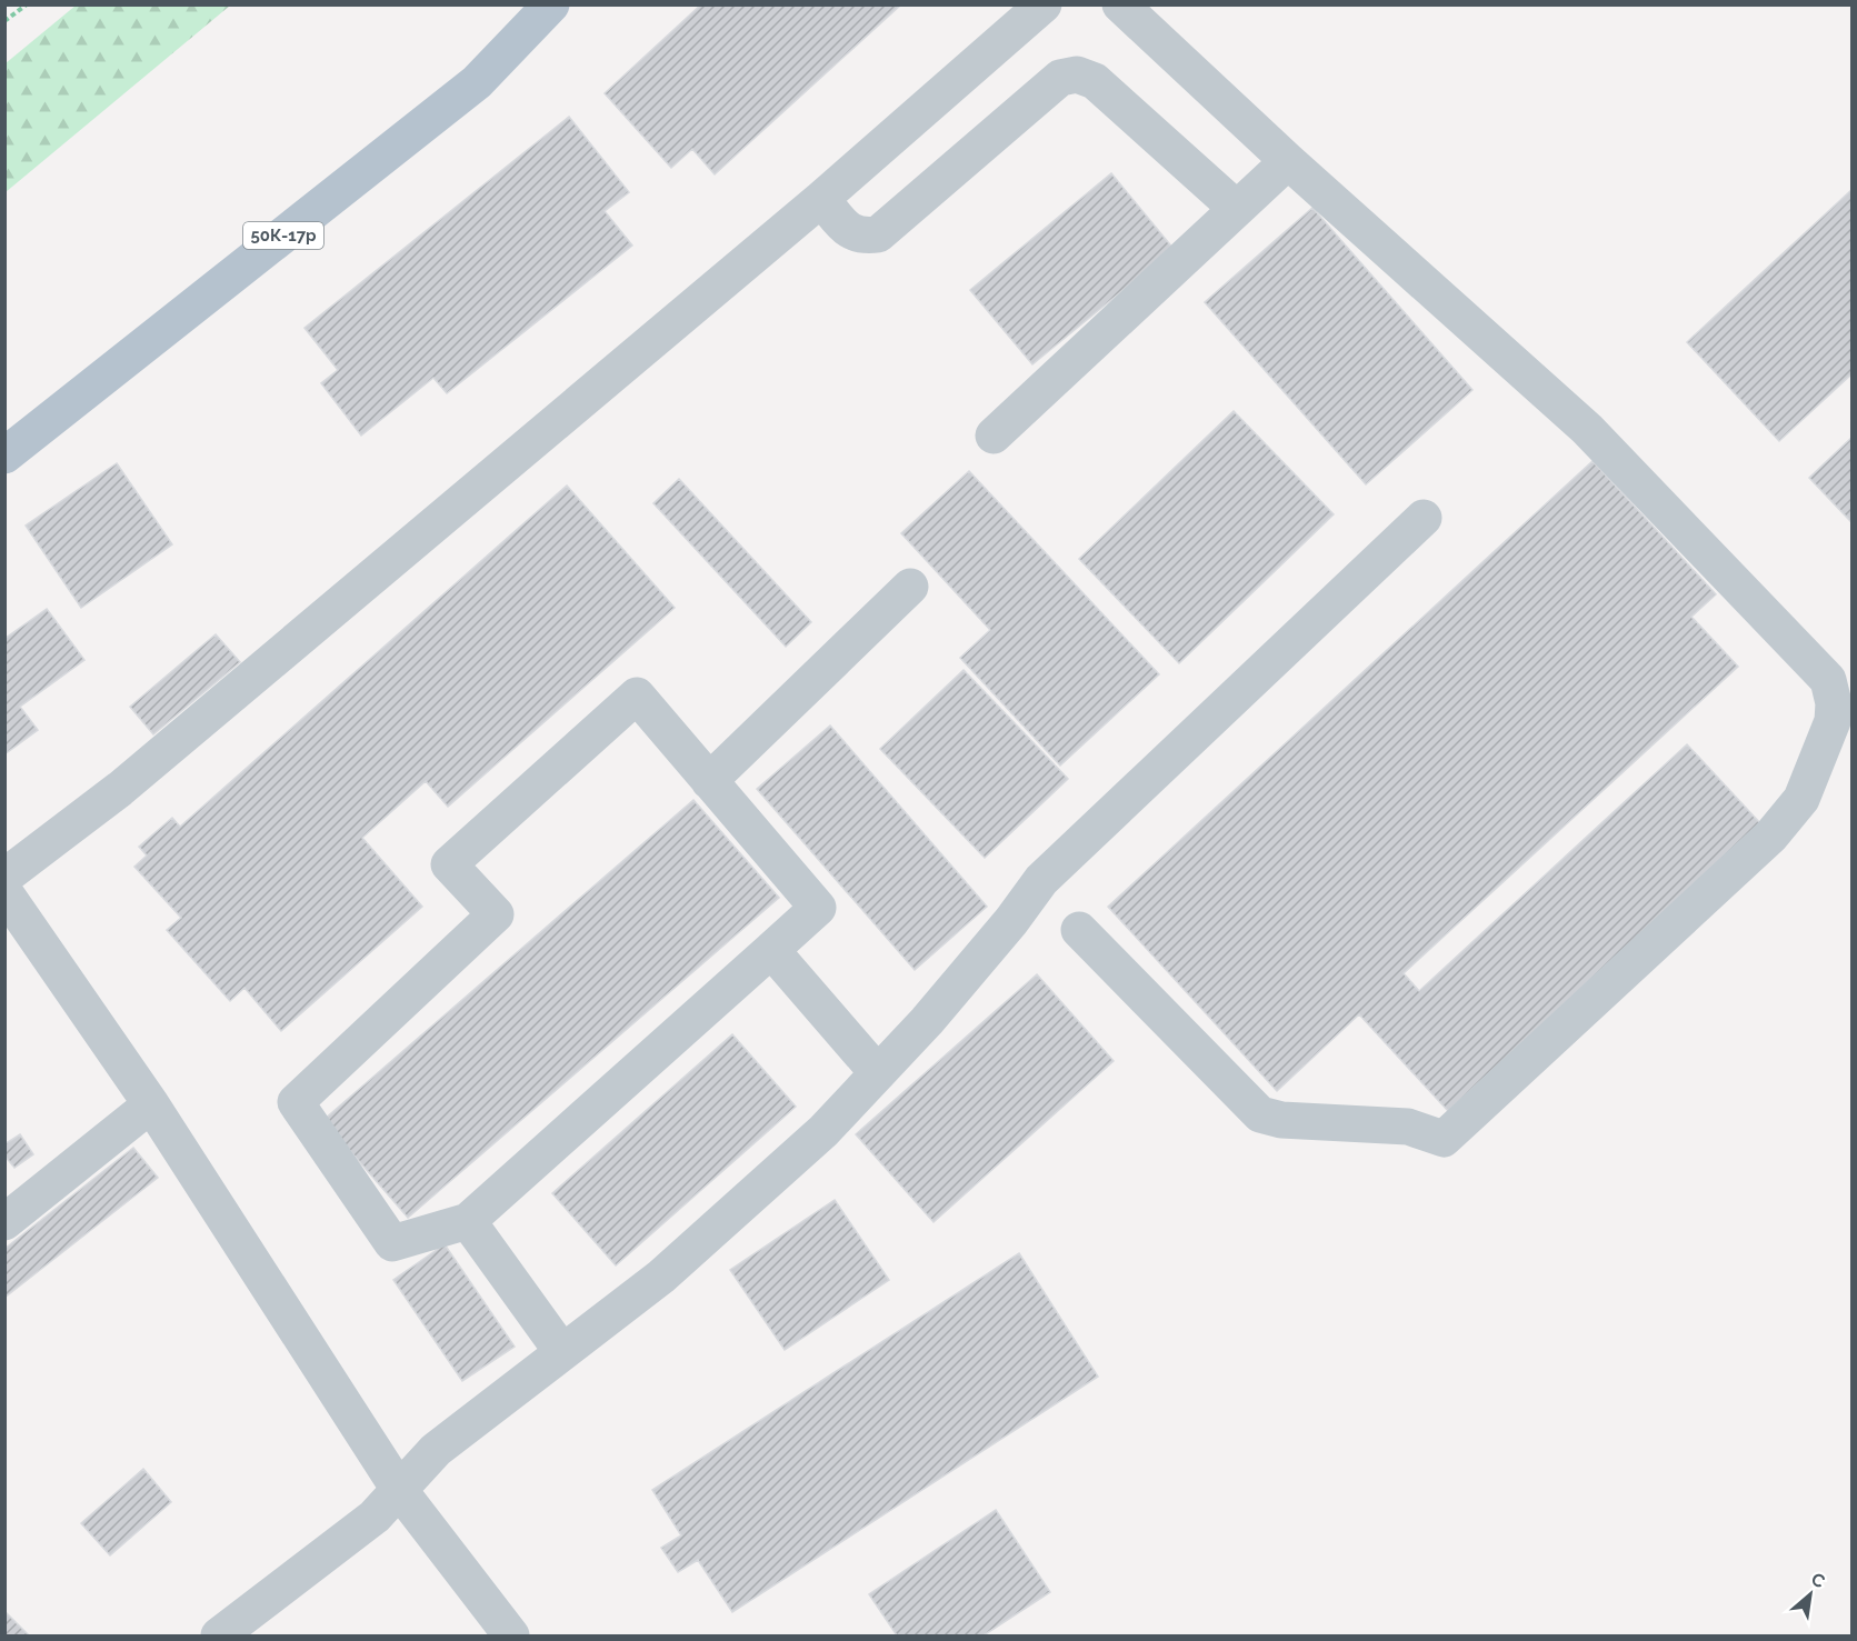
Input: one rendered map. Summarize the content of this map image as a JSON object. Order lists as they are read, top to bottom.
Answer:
{
  "streets": {
    "main road": ["50К-17р"]
  },
  "north": "top right"
}
